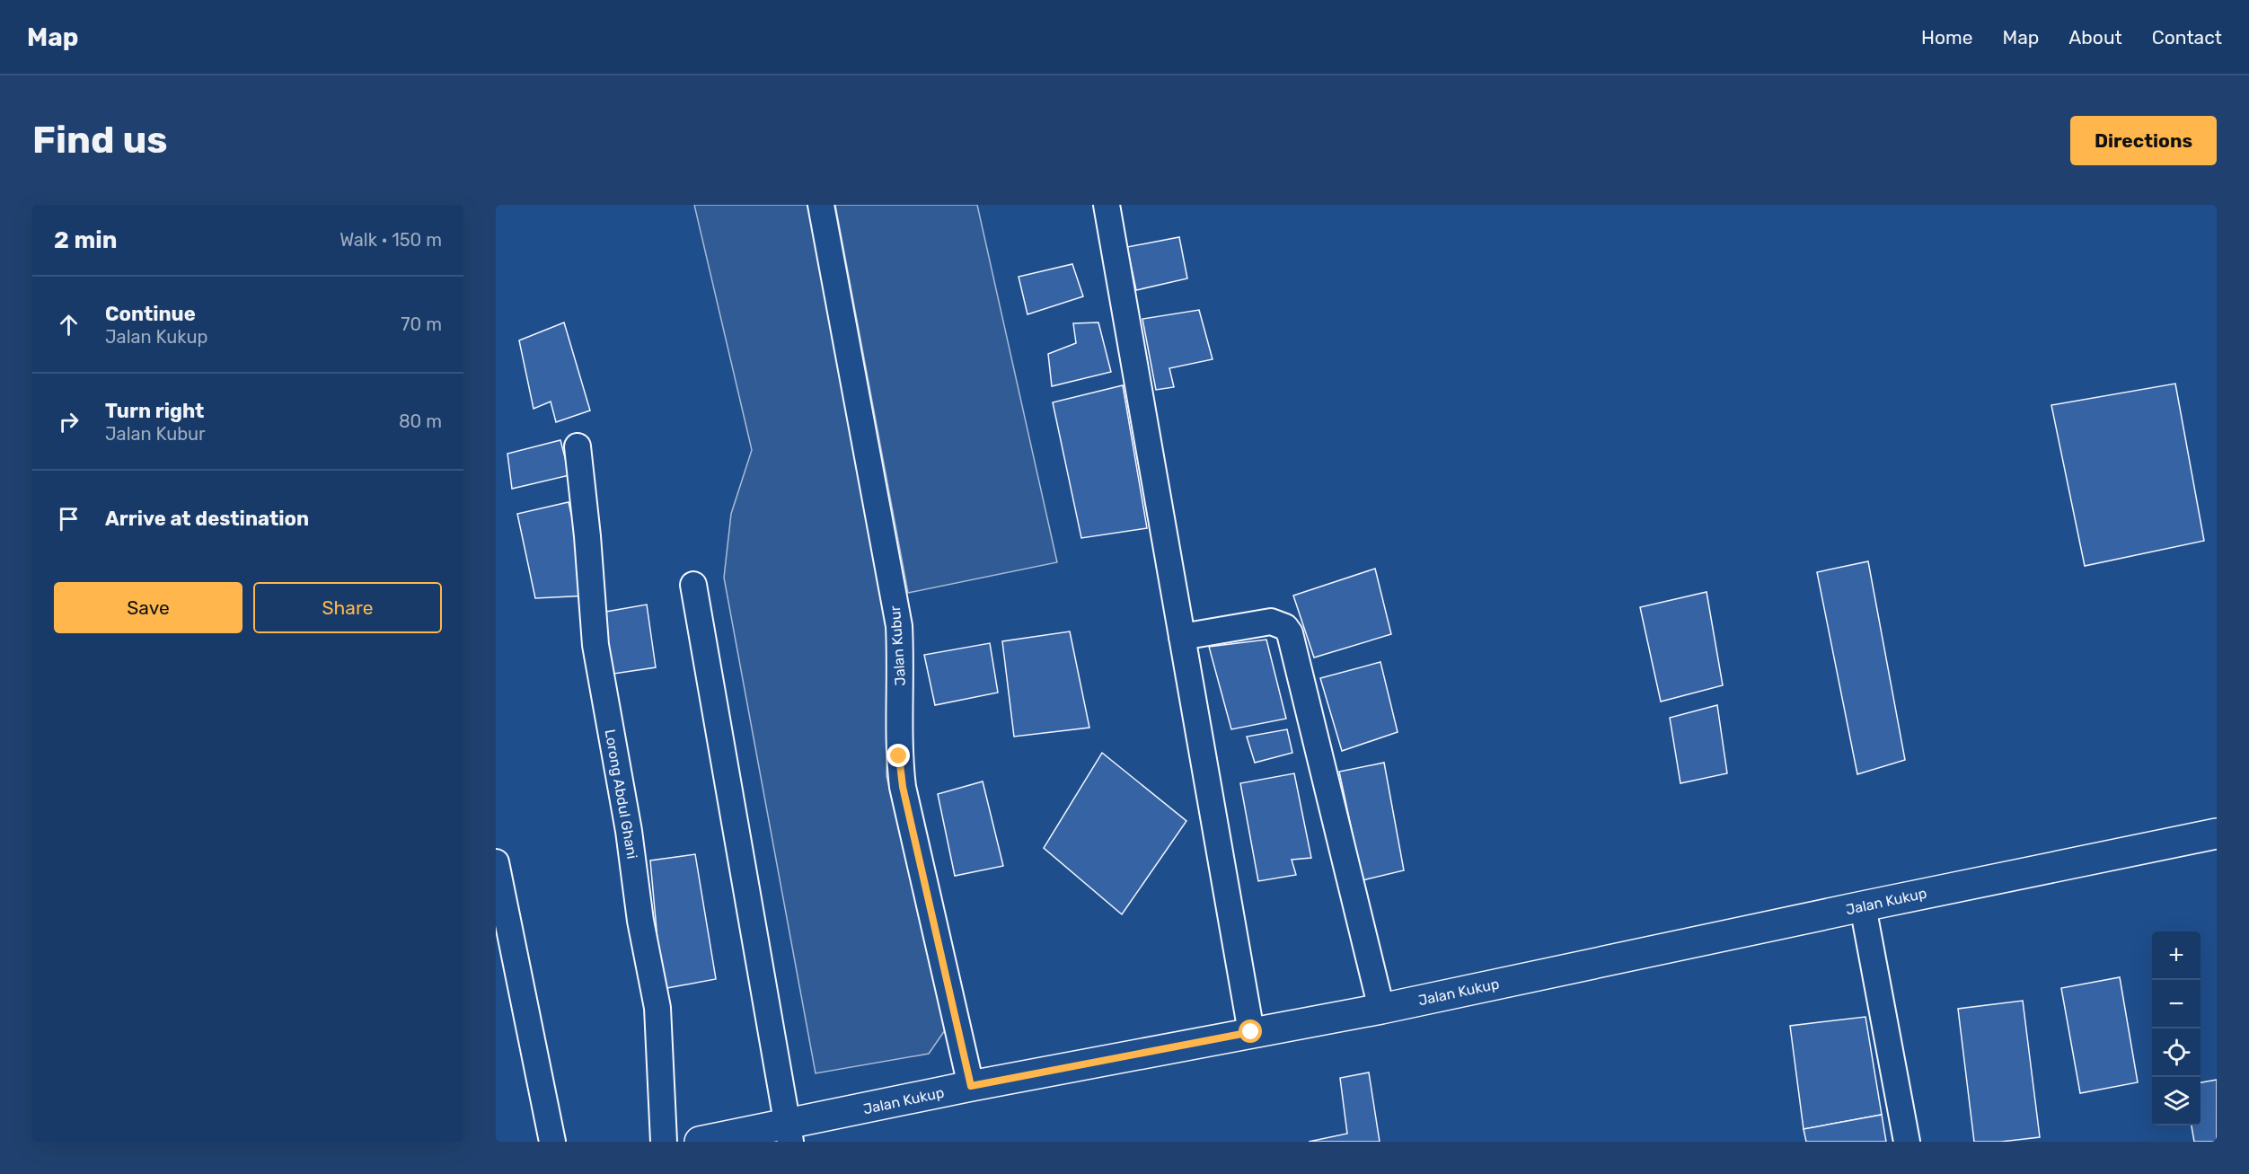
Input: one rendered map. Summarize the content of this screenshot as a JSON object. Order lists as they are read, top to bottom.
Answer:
{
  "streets": {
    "main road": ["Jalan Kukup"],
    "street": ["Jalan Kubur", "Lorong Abdul Ghani"]
  },
  "crossings": [
    ["Jalan Kubur", "Jalan Kukup"]
  ],
  "page": {
    "header": "Map",
    "nav": [
      "Home",
      "Map",
      "About",
      "Contact"
    ],
    "buttons": [
      "Directions",
      ["Save", "Share"]
    ],
    "title": "Find us",
    "heading": ["2 min", "Walk · 150 m"],
    "list": [
      ["Continue", "Jalan Kukup", "70 m"],
      ["Turn right", "Jalan Kubur", "80 m"],
      "Arrive at destination"
    ],
    "map_buttons": ["+", "−"]
  }
}
